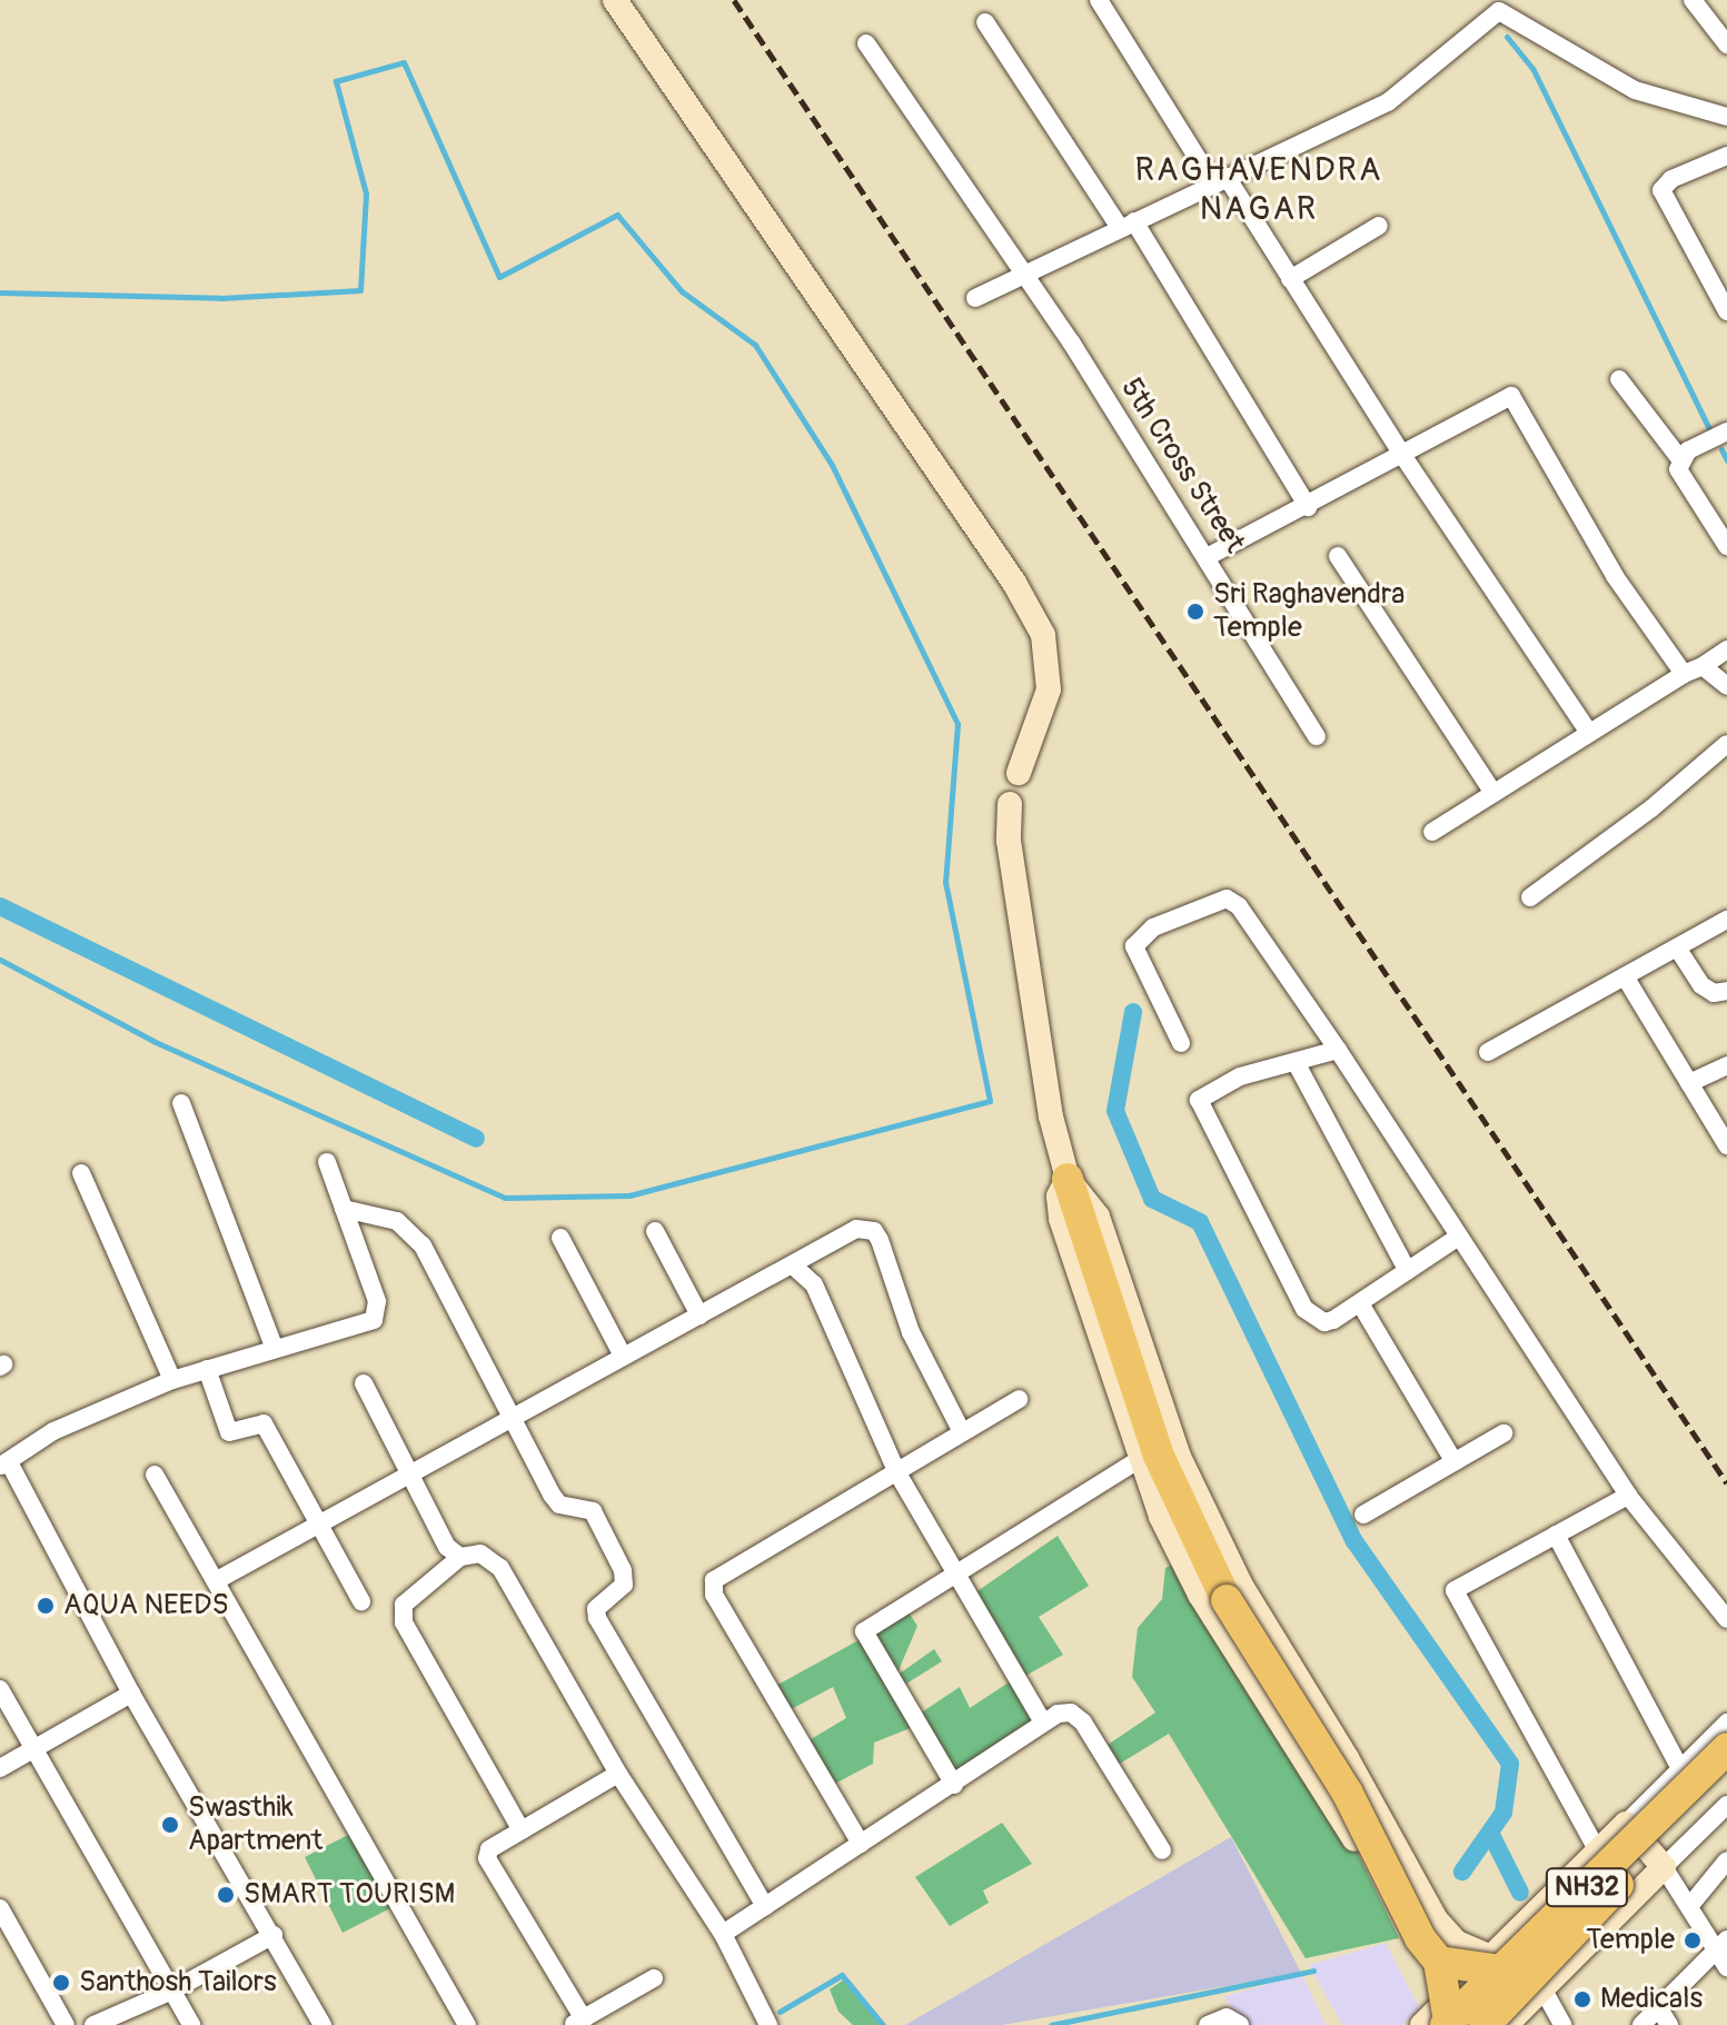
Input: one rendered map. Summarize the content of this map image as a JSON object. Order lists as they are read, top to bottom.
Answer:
{
  "streets": {
    "highway": ["NH32"],
    "street": ["5th Cross Street"]
  },
  "districts": ["RAGHAVENDRA NAGAR"],
  "places": [
    "Sri Raghavendra Temple",
    "AQUA NEEDS",
    "Swasthik Apartment",
    "SMART TOURISM",
    "Temple",
    "Santhosh Tailors",
    "Medicals"
  ]
}
